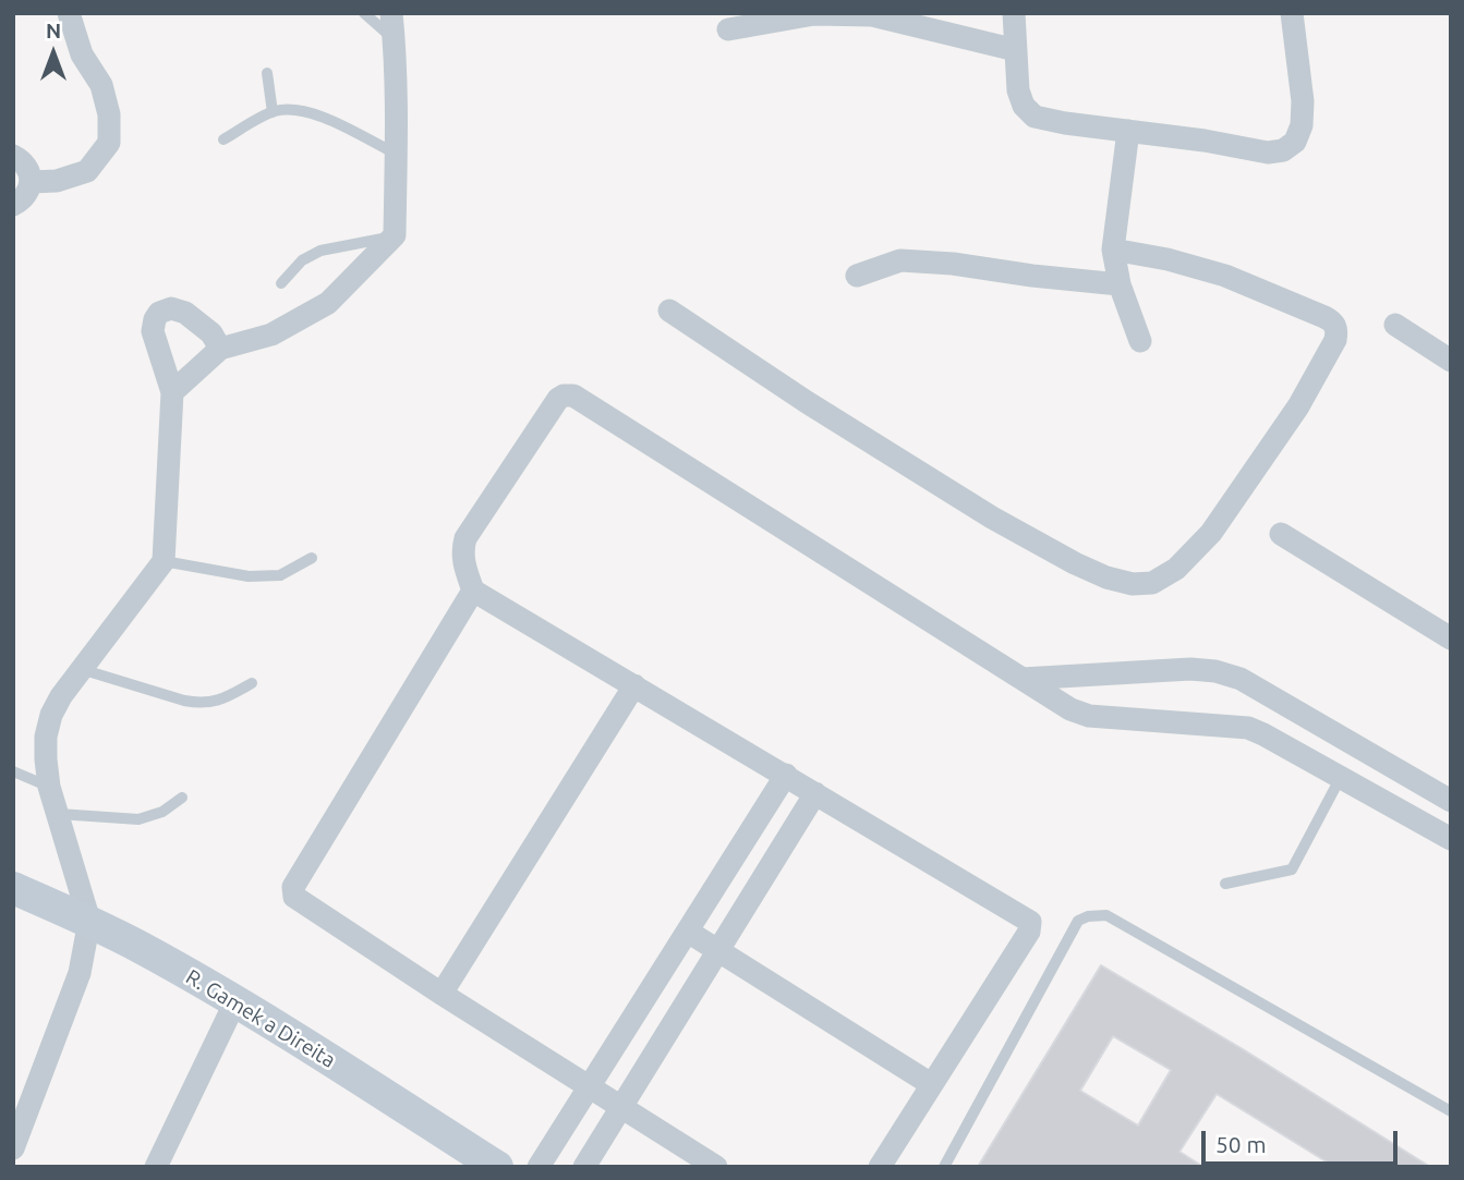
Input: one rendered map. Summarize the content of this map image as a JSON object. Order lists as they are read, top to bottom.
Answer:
{
  "streets": {
    "main road": ["R. Gamek a Direita"]
  },
  "scale_bar": "50 m",
  "north": "top"
}
